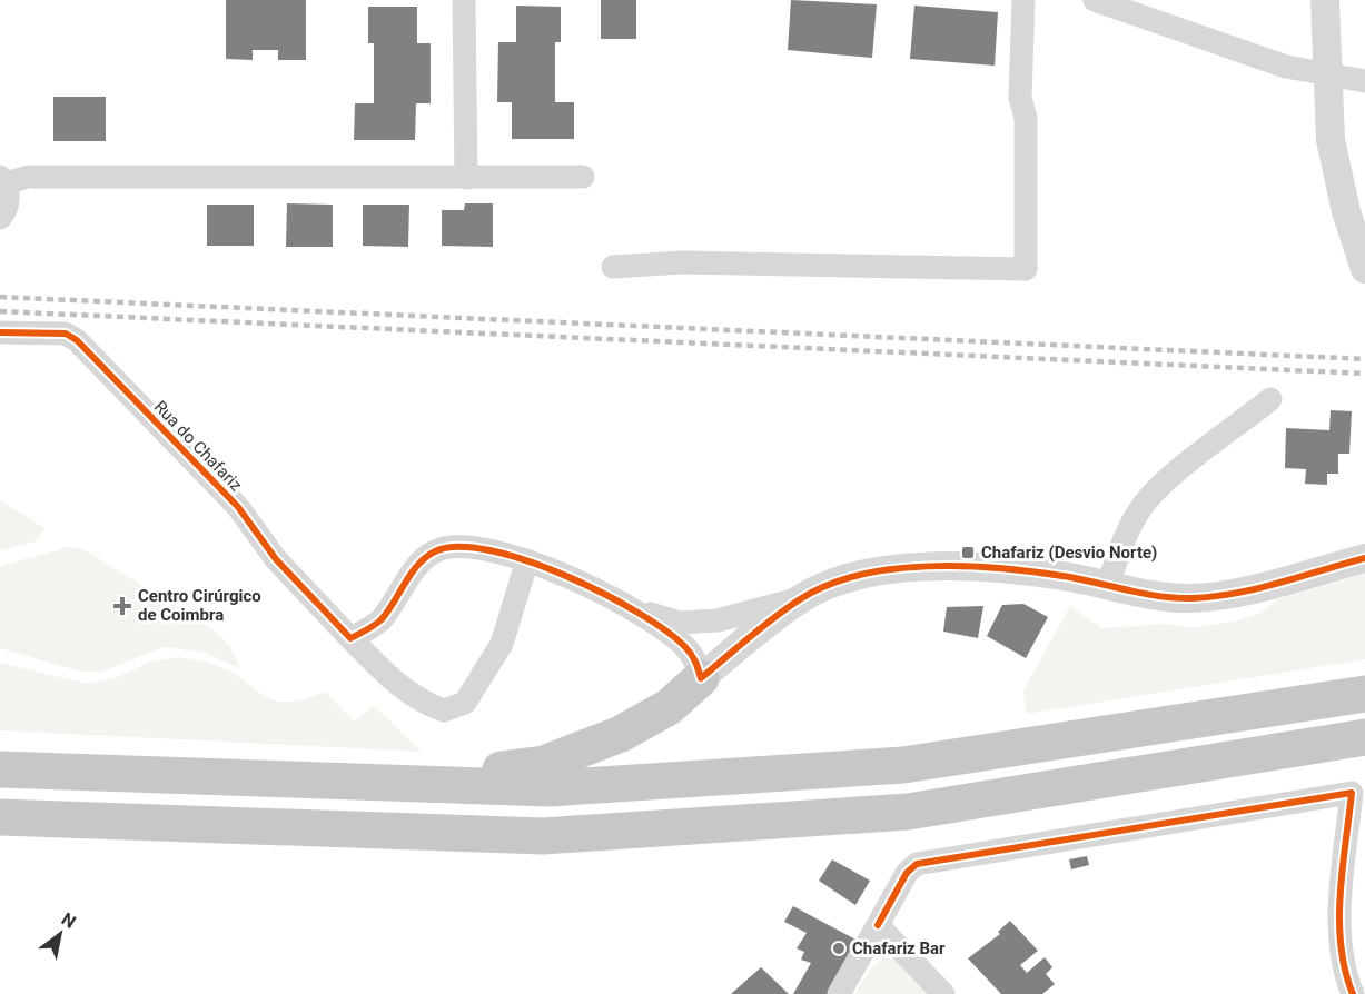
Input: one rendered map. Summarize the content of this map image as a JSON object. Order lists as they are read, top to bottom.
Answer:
{
  "streets": {
    "street": ["Rua do Chafariz"]
  },
  "places": {
    "transit": ["Chafariz (Desvio Norte)"],
    "health": ["Centro Cirúrgico de Coimbra"],
    "other": ["Chafariz Bar"]
  },
  "north": "top right"
}
